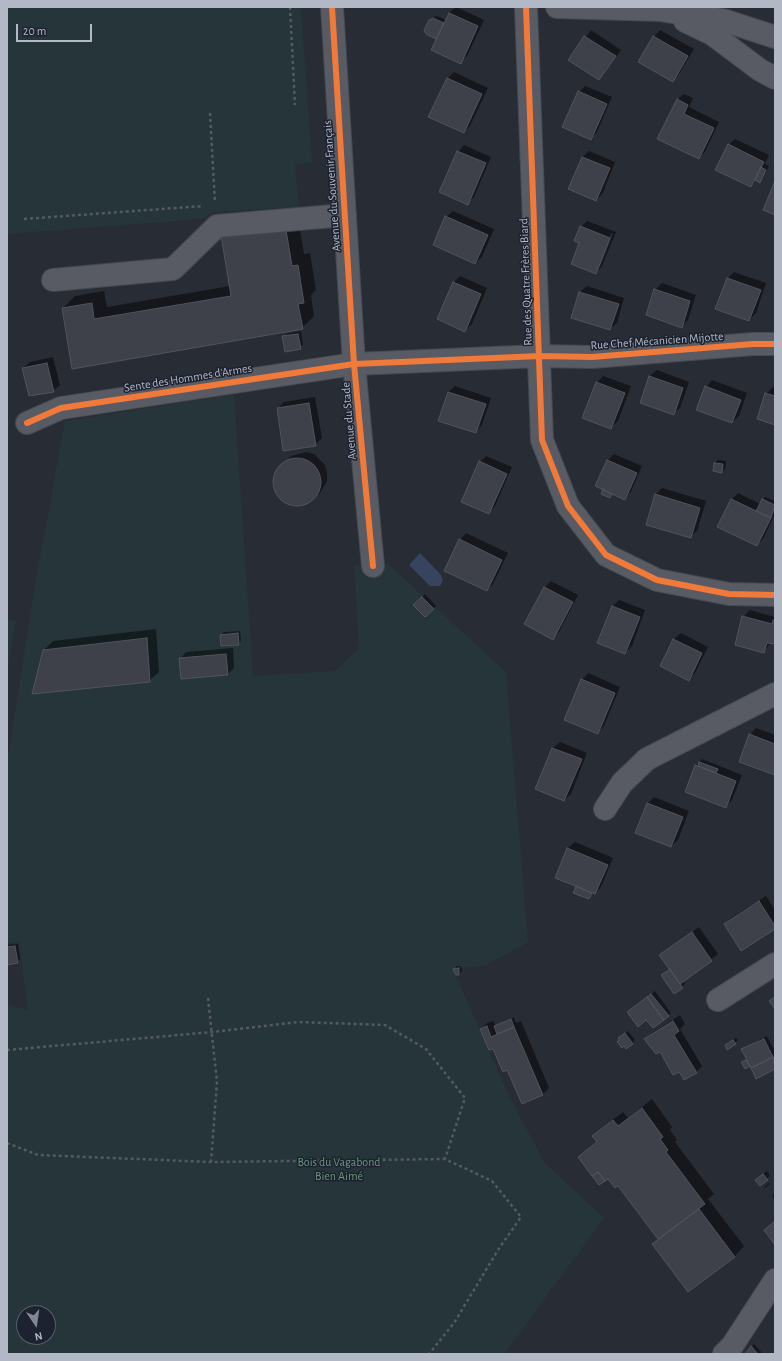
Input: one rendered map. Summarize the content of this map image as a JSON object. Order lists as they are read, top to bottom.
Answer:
{
  "streets": {
    "street": [
      "Avenue du Souvenir Français",
      "Rue des Quatre Frères Biard",
      "Rue Chef Mécanicien Mijotte",
      "Sente des Hommes d'Armes",
      "Avenue du Stade"
    ]
  },
  "crossings": [
    ["Avenue du Souvenir Français", "Sente des Hommes d'Armes"],
    ["Avenue du Souvenir Français", "Avenue du Stade"],
    ["Rue des Quatre Frères Biard", "Rue Chef Mécanicien Mijotte"],
    ["Rue des Quatre Frères Biard", "Avenue du Stade"],
    ["Rue Chef Mécanicien Mijotte", "Avenue du Stade"],
    ["Sente des Hommes d'Armes", "Avenue du Stade"]
  ],
  "parks": ["Bois du Vagabond Bien Aimé"],
  "scale_bar": "20 m",
  "north": "bottom"
}
